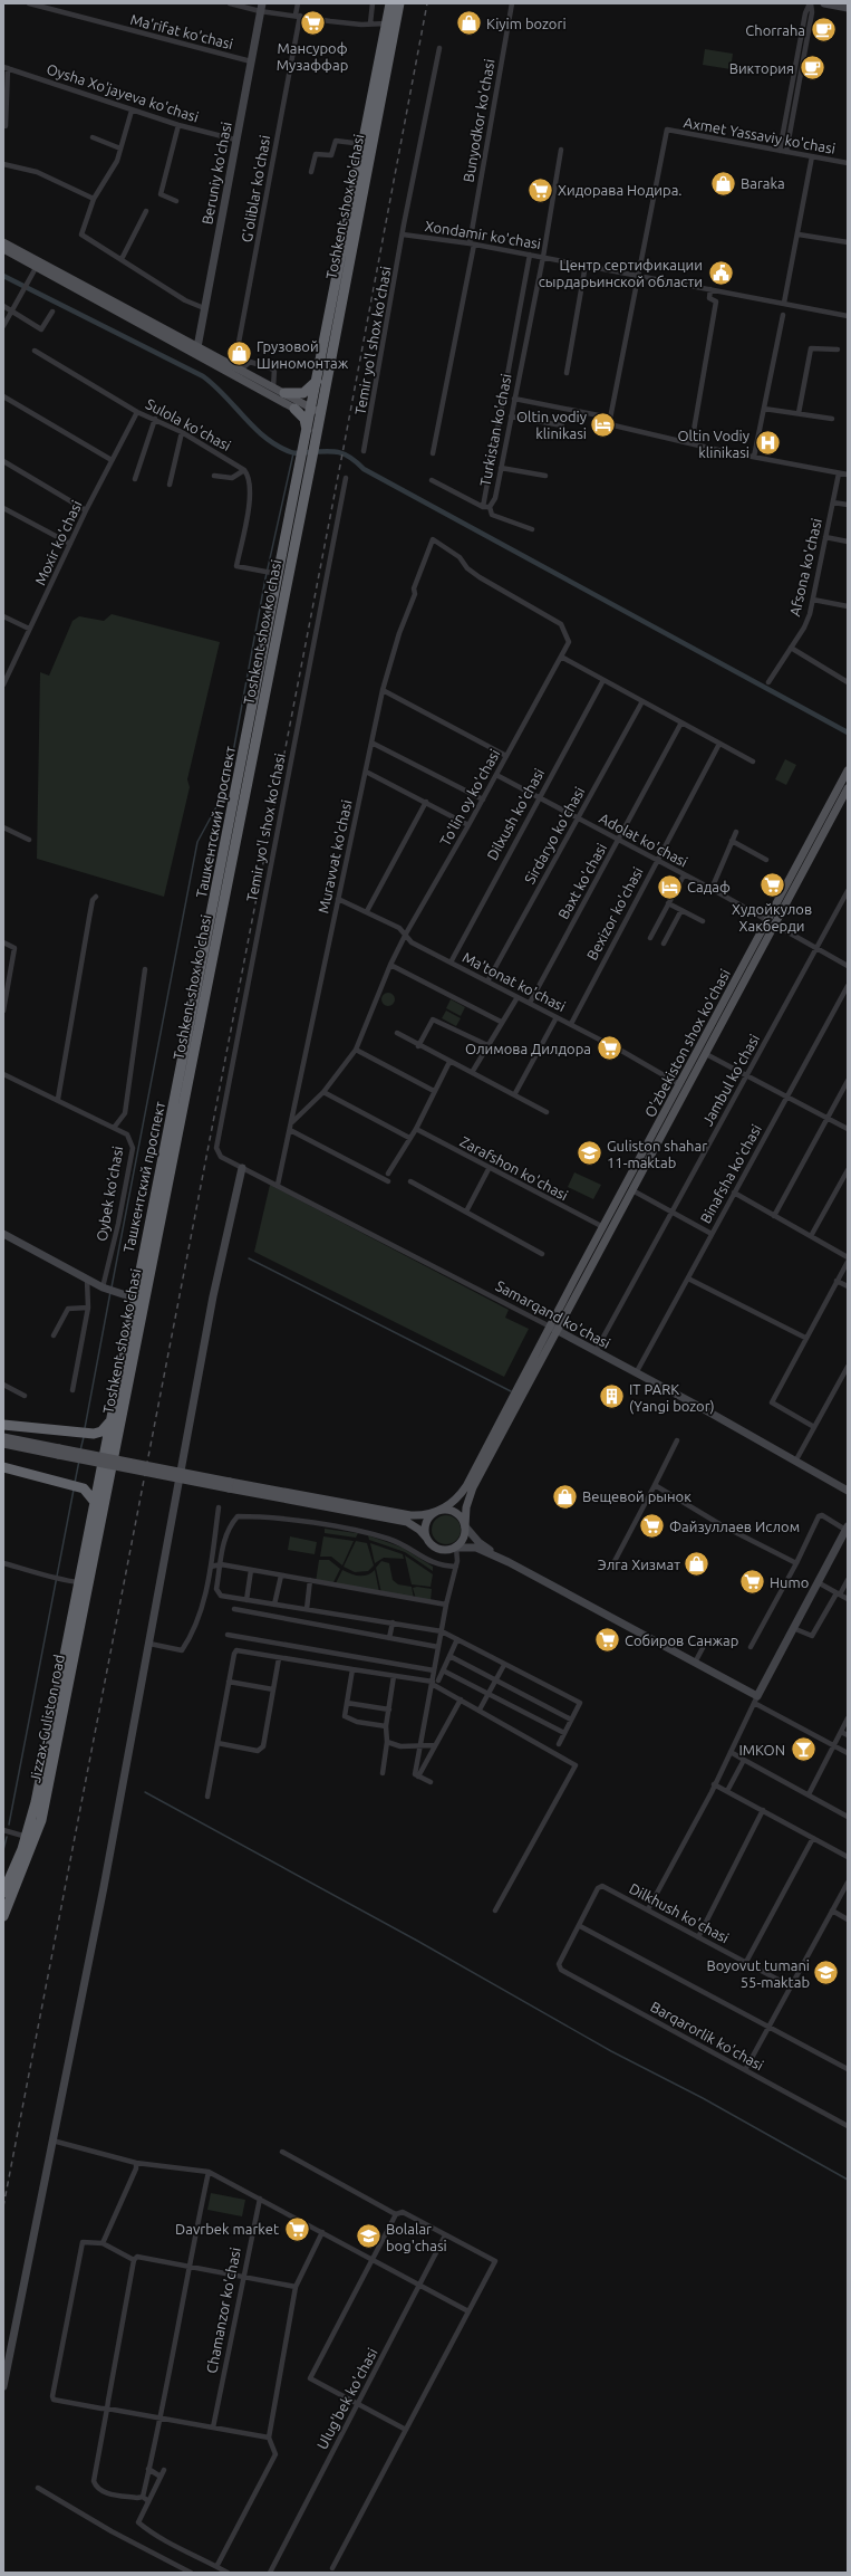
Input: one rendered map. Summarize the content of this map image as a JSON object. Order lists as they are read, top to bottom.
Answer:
{
  "streets": {
    "highway": ["Toshkent shox ko'chasi", "Ташкентский проспект", "Jizzax-Guliston road"],
    "main road": ["O'zbekiston shox ko'chasi"],
    "street": [
      "Ma'rifat ko'chasi",
      "Oysha Xo'jayeva ko'chasi",
      "Bunyodkor ko'chasi",
      "Axmet Yassaviy ko'chasi",
      "Beruniy ko'chasi",
      "G'oliblar ko'chasi",
      "Xondamir ko'chasi",
      "Temir yo'l shox ko'chasi",
      "Sulola ko'chasi",
      "Turkistan ko'chasi",
      "Moxir ko'chasi",
      "Afsona ko'chasi",
      "To'lin oy ko'chasi",
      "Dilxush ko'chasi",
      "Sirdaryo ko'chasi",
      "Adolat ko'chasi",
      "Muravvat ko'chasi",
      "Baxt ko'chasi",
      "Bexizor ko'chasi",
      "Ma'tonat ko'chasi",
      "Jambul ko'chasi",
      "Zarafshon ko'chasi",
      "Binafsha ko'chasi",
      "Oybek ko’chasi",
      "Samarqand ko'chasi",
      "Dilkhush ko'chasi",
      "Barqarorlik ko'chasi",
      "Chamanzor ko'chasi",
      "Ulug'bek ko'chasi"
    ]
  },
  "crossings": [
    ["Ma'rifat ko'chasi", "Beruniy ko'chasi"],
    ["Oysha Xo'jayeva ko'chasi", "Beruniy ko'chasi"],
    ["Bunyodkor ko'chasi", "Xondamir ko'chasi"],
    ["Axmet Yassaviy ko'chasi", "Xondamir ko'chasi"],
    ["Toshkent shox ko'chasi", "Ташкентский проспект"],
    ["Toshkent shox ko'chasi", "Jizzax-Guliston road"],
    ["Xondamir ko'chasi", "Temir yo'l shox ko'chasi"],
    ["Xondamir ko'chasi", "Turkistan ko'chasi"],
    ["Temir yo'l shox ko'chasi", "Samarqand ko'chasi"],
    ["Sulola ko'chasi", "Moxir ko'chasi"],
    ["To'lin oy ko'chasi", "Adolat ko'chasi"],
    ["To'lin oy ko'chasi", "Muravvat ko'chasi"],
    ["To'lin oy ko'chasi", "Ma'tonat ko'chasi"],
    ["Dilxush ko'chasi", "Adolat ko'chasi"],
    ["Dilxush ko'chasi", "Ma'tonat ko'chasi"],
    ["Sirdaryo ko'chasi", "Adolat ko'chasi"],
    ["Sirdaryo ko'chasi", "Ma'tonat ko'chasi"],
    ["Adolat ko'chasi", "Baxt ko'chasi"],
    ["Adolat ko'chasi", "Bexizor ko'chasi"],
    ["Adolat ko'chasi", "O'zbekiston shox ko'chasi"],
    ["Adolat ko'chasi", "Jambul ko'chasi"],
    ["Muravvat ko'chasi", "Ma'tonat ko'chasi"],
    ["Muravvat ko'chasi", "Samarqand ko'chasi"],
    ["Baxt ko'chasi", "Ma'tonat ko'chasi"],
    ["Bexizor ko'chasi", "Ma'tonat ko'chasi"],
    ["Ma'tonat ko'chasi", "O'zbekiston shox ko'chasi"],
    ["O'zbekiston shox ko'chasi", "Zarafshon ko'chasi"],
    ["O'zbekiston shox ko'chasi", "Samarqand ko'chasi"],
    ["Jambul ko'chasi", "Samarqand ko'chasi"],
    ["Binafsha ko'chasi", "Samarqand ko'chasi"],
    ["Dilkhush ko'chasi", "Barqarorlik ko'chasi"]
  ],
  "places": {
    "supermarket": [
      "Мансуроф Музаффар",
      "Хидорава Нодира.",
      "Худойкулов Хакберди",
      "Олимова Дилдора",
      "Файзуллаев Ислом",
      "Humo",
      "Собиров Санжар",
      "Davrbek market"
    ],
    "shop": [
      "Kiyim bozori",
      "Baraka",
      "Грузовой Шиномонтаж",
      "Вещевой рынок",
      "Элга Хизмат"
    ],
    "cafe": ["Chorraha", "Виктория"],
    "public building": ["Центр сертификации сырдарьинской области"],
    "hotel": ["Oltin vodiy klinikasi", "Садаф"],
    "hospital": ["Oltin Vodiy klinikasi"],
    "school or university": ["Guliston shahar 11-maktab", "Boyovut tumani 55-maktab", "Bolalar bog'chasi"],
    "building": ["IT PARK (Yangi bozor)"],
    "bar": ["IMKON"]
  }
}
